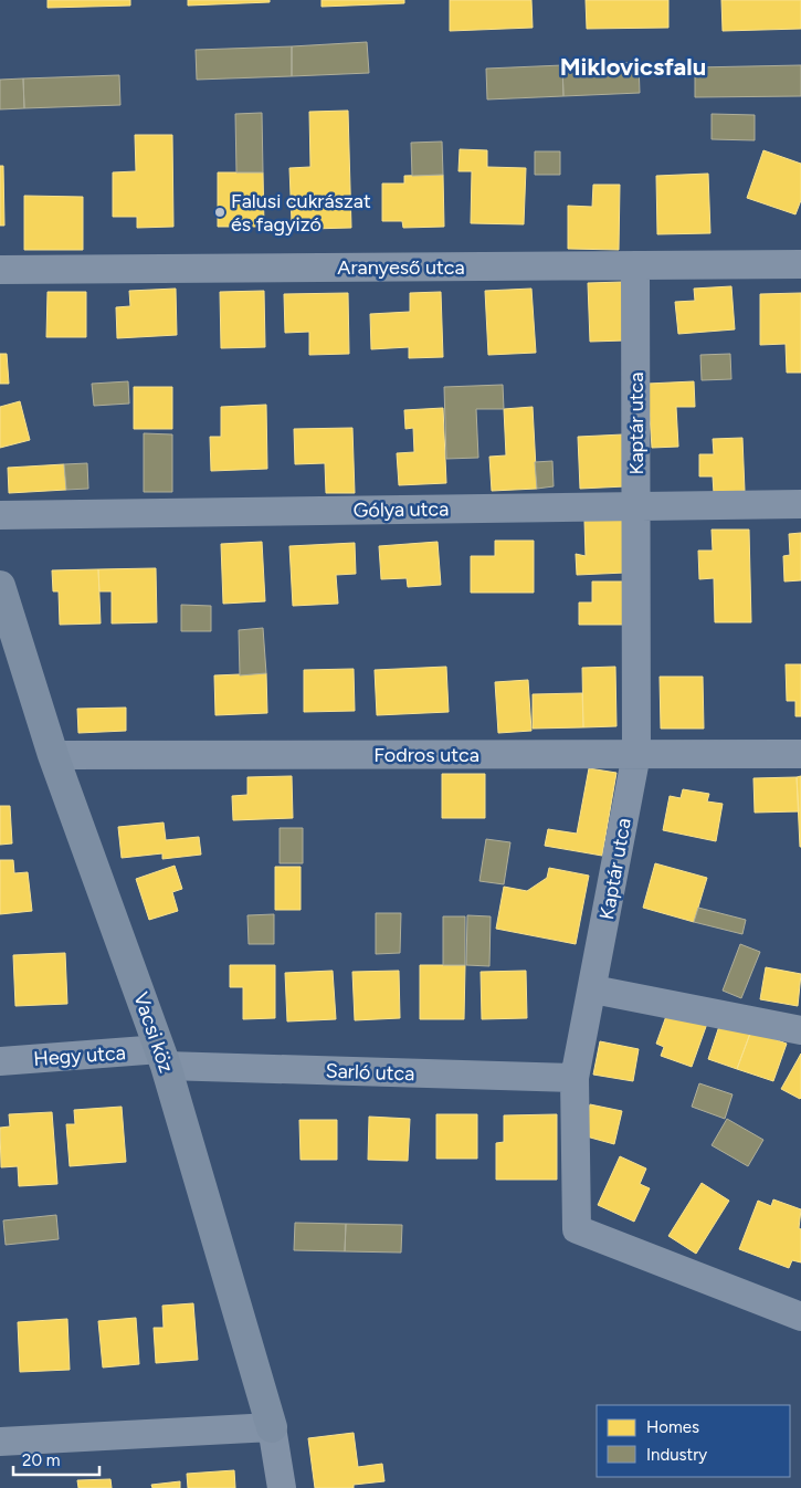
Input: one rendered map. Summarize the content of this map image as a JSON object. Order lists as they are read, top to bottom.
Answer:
{
  "streets": {
    "street": [
      "Aranyeső utca",
      "Kaptár utca",
      "Gólya utca",
      "Fodros utca",
      "Vacsi köz",
      "Hegy utca",
      "Sarló utca"
    ]
  },
  "crossings": [
    ["Aranyeső utca", "Kaptár utca"],
    ["Kaptár utca", "Gólya utca"],
    ["Kaptár utca", "Fodros utca"],
    ["Kaptár utca", "Sarló utca"],
    ["Fodros utca", "Vacsi köz"],
    ["Vacsi köz", "Hegy utca"],
    ["Vacsi köz", "Sarló utca"],
    ["Hegy utca", "Sarló utca"]
  ],
  "districts": ["Miklovicsfalu"],
  "places": ["Falusi cukrászat és fagyizó"],
  "legend": ["Homes", "Industry"],
  "scale_bar": "20 m"
}
